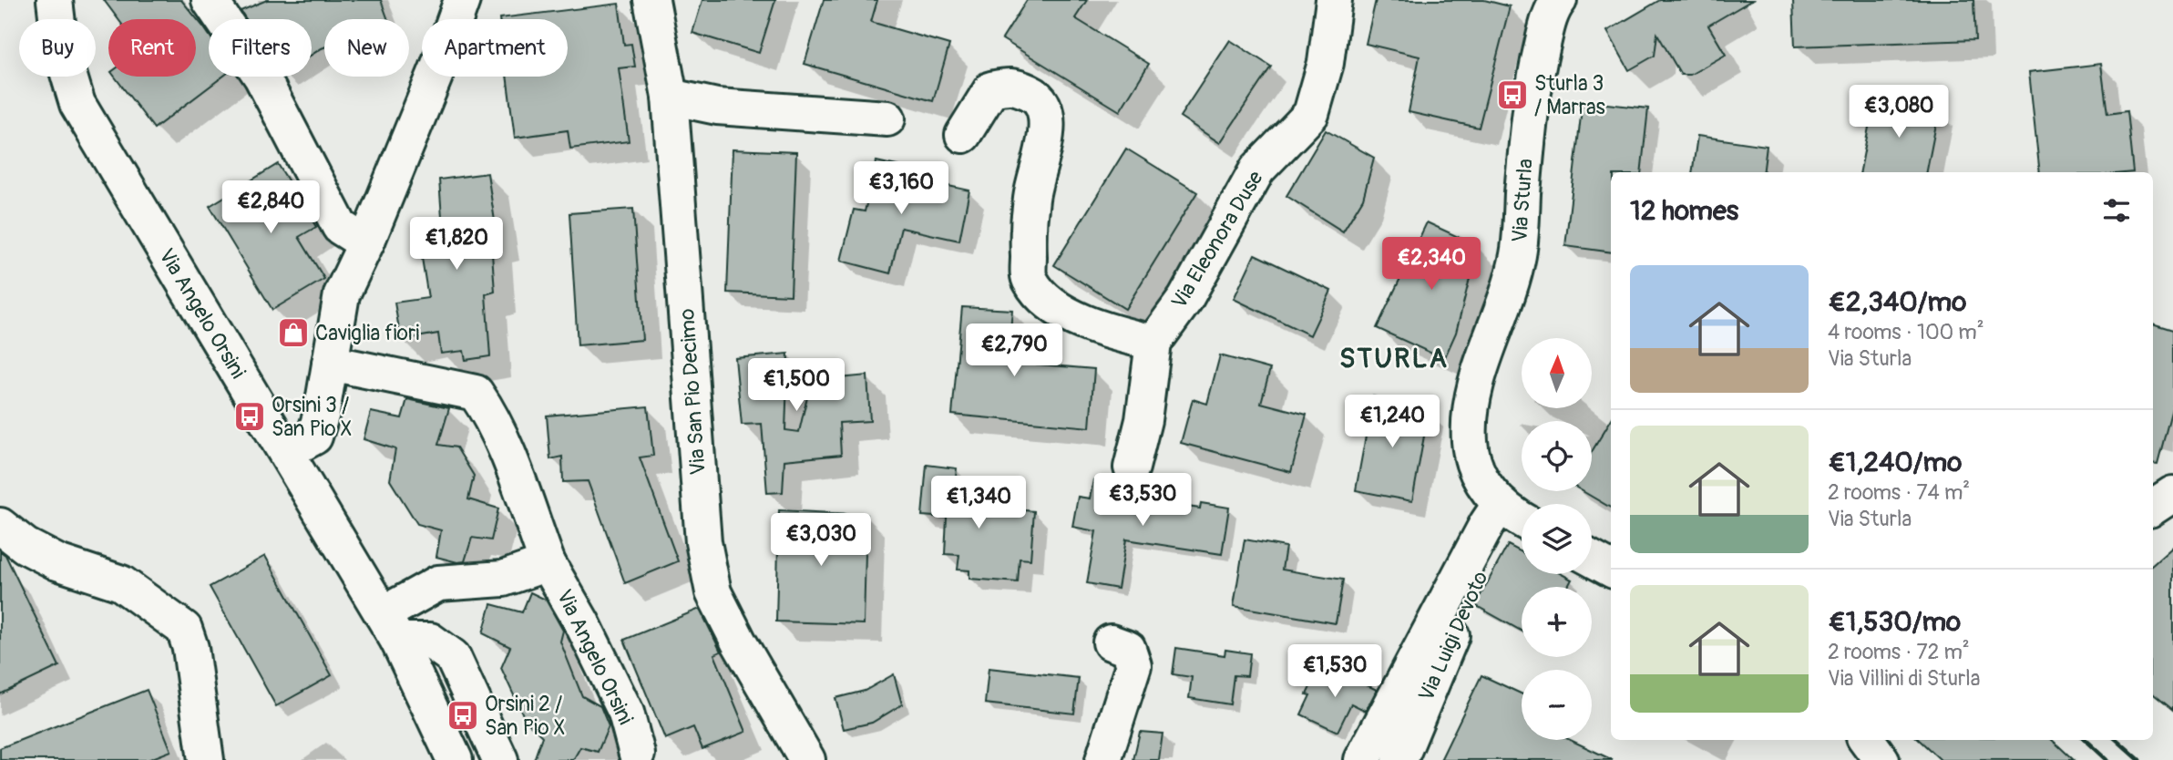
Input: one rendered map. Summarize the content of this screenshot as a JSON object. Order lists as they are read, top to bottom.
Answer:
{
  "streets": {
    "street": [
      "Via Sturla",
      "Via Eleonora Duse",
      "Via Angelo Orsini",
      "Via San Pio Decimo",
      "Via Luigi Devoto"
    ]
  },
  "crossings": [
    ["Via Sturla", "Via Luigi Devoto"]
  ],
  "districts": ["STURLA"],
  "places": {
    "bus stop": ["Sturla 3 / Marras", "Orsini 3 / San Pio X", "Orsini 2 / San Pio X"],
    "shop": ["Caviglia fiori"]
  },
  "north": "top",
  "page": {
    "chip": [
      "Buy",
      "Rent",
      "Filters",
      "New",
      "Apartment"
    ],
    "price": [
      "€3,080",
      "€3,160",
      "€2,840",
      "€1,820",
      "€2,340",
      "€2,790",
      "€1,500",
      "€1,240",
      "€3,530",
      "€1,340",
      "€3,030",
      "€1,530"
    ],
    "heading": "12 homes",
    "list": [
      {
        "name": "€2,340/mo",
        "note": "4 rooms · 100 m² · Via Sturla"
      },
      {
        "name": "€1,240/mo",
        "note": "2 rooms · 74 m² · Via Sturla"
      },
      {
        "name": "€1,530/mo",
        "note": "2 rooms · 72 m² · Via Villini di Sturla"
      }
    ],
    "map_buttons": ["+", "−"]
  }
}
